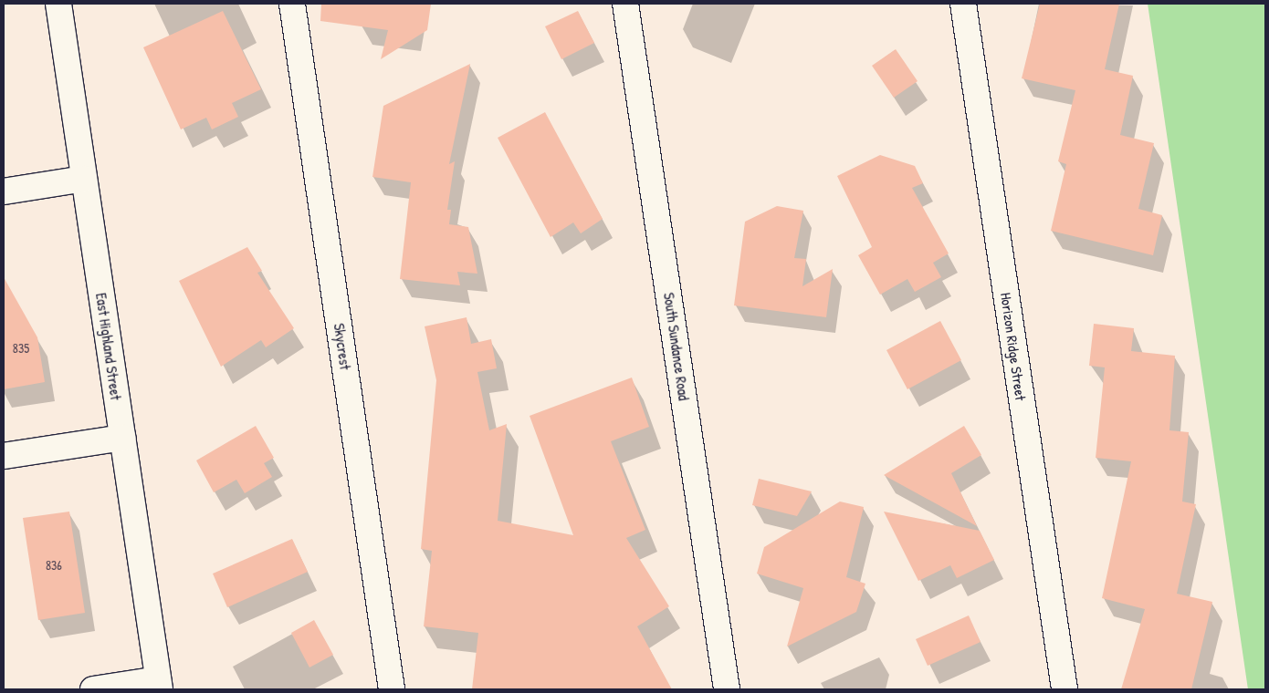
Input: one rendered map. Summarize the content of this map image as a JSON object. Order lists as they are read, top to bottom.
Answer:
{
  "streets": {
    "street": [
      "East Highland Street",
      "Skycrest",
      "South Sundance Road",
      "Horizon Ridge Street"
    ]
  },
  "house_numbers": ["835", "836"]
}
